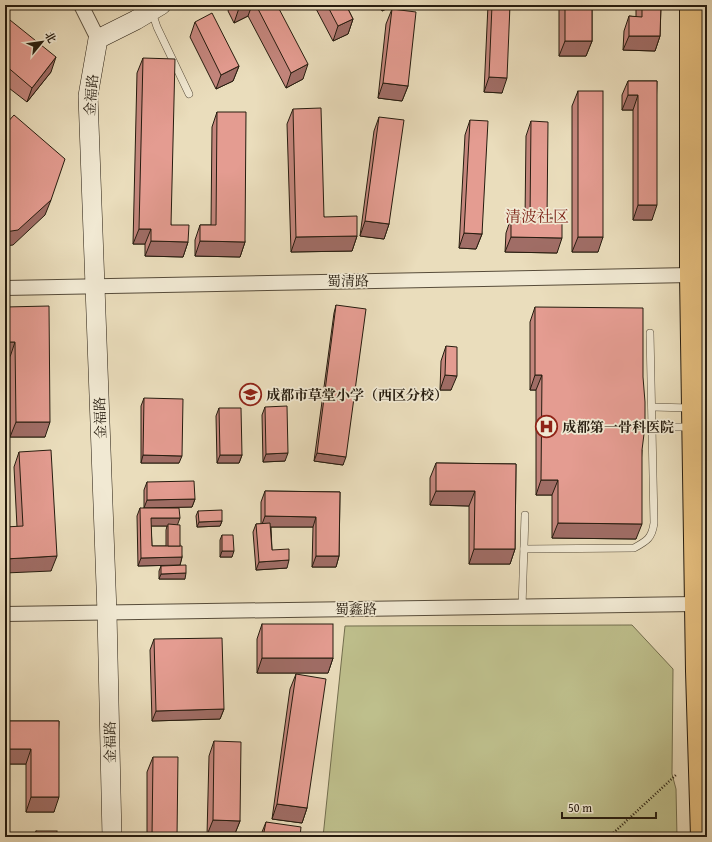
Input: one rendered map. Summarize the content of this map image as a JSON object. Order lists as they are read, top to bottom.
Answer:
{
  "streets": {
    "street": ["金福路", "蜀清路", "蜀鑫路"]
  },
  "crossings": [
    ["金福路", "蜀清路"],
    ["金福路", "蜀鑫路"]
  ],
  "districts": ["清波社区"],
  "places": {
    "school or university": ["成都市草堂小学（西区分校）"],
    "hospital": ["成都第一骨科医院"]
  },
  "scale_bar": "50 m",
  "north": "top right"
}
